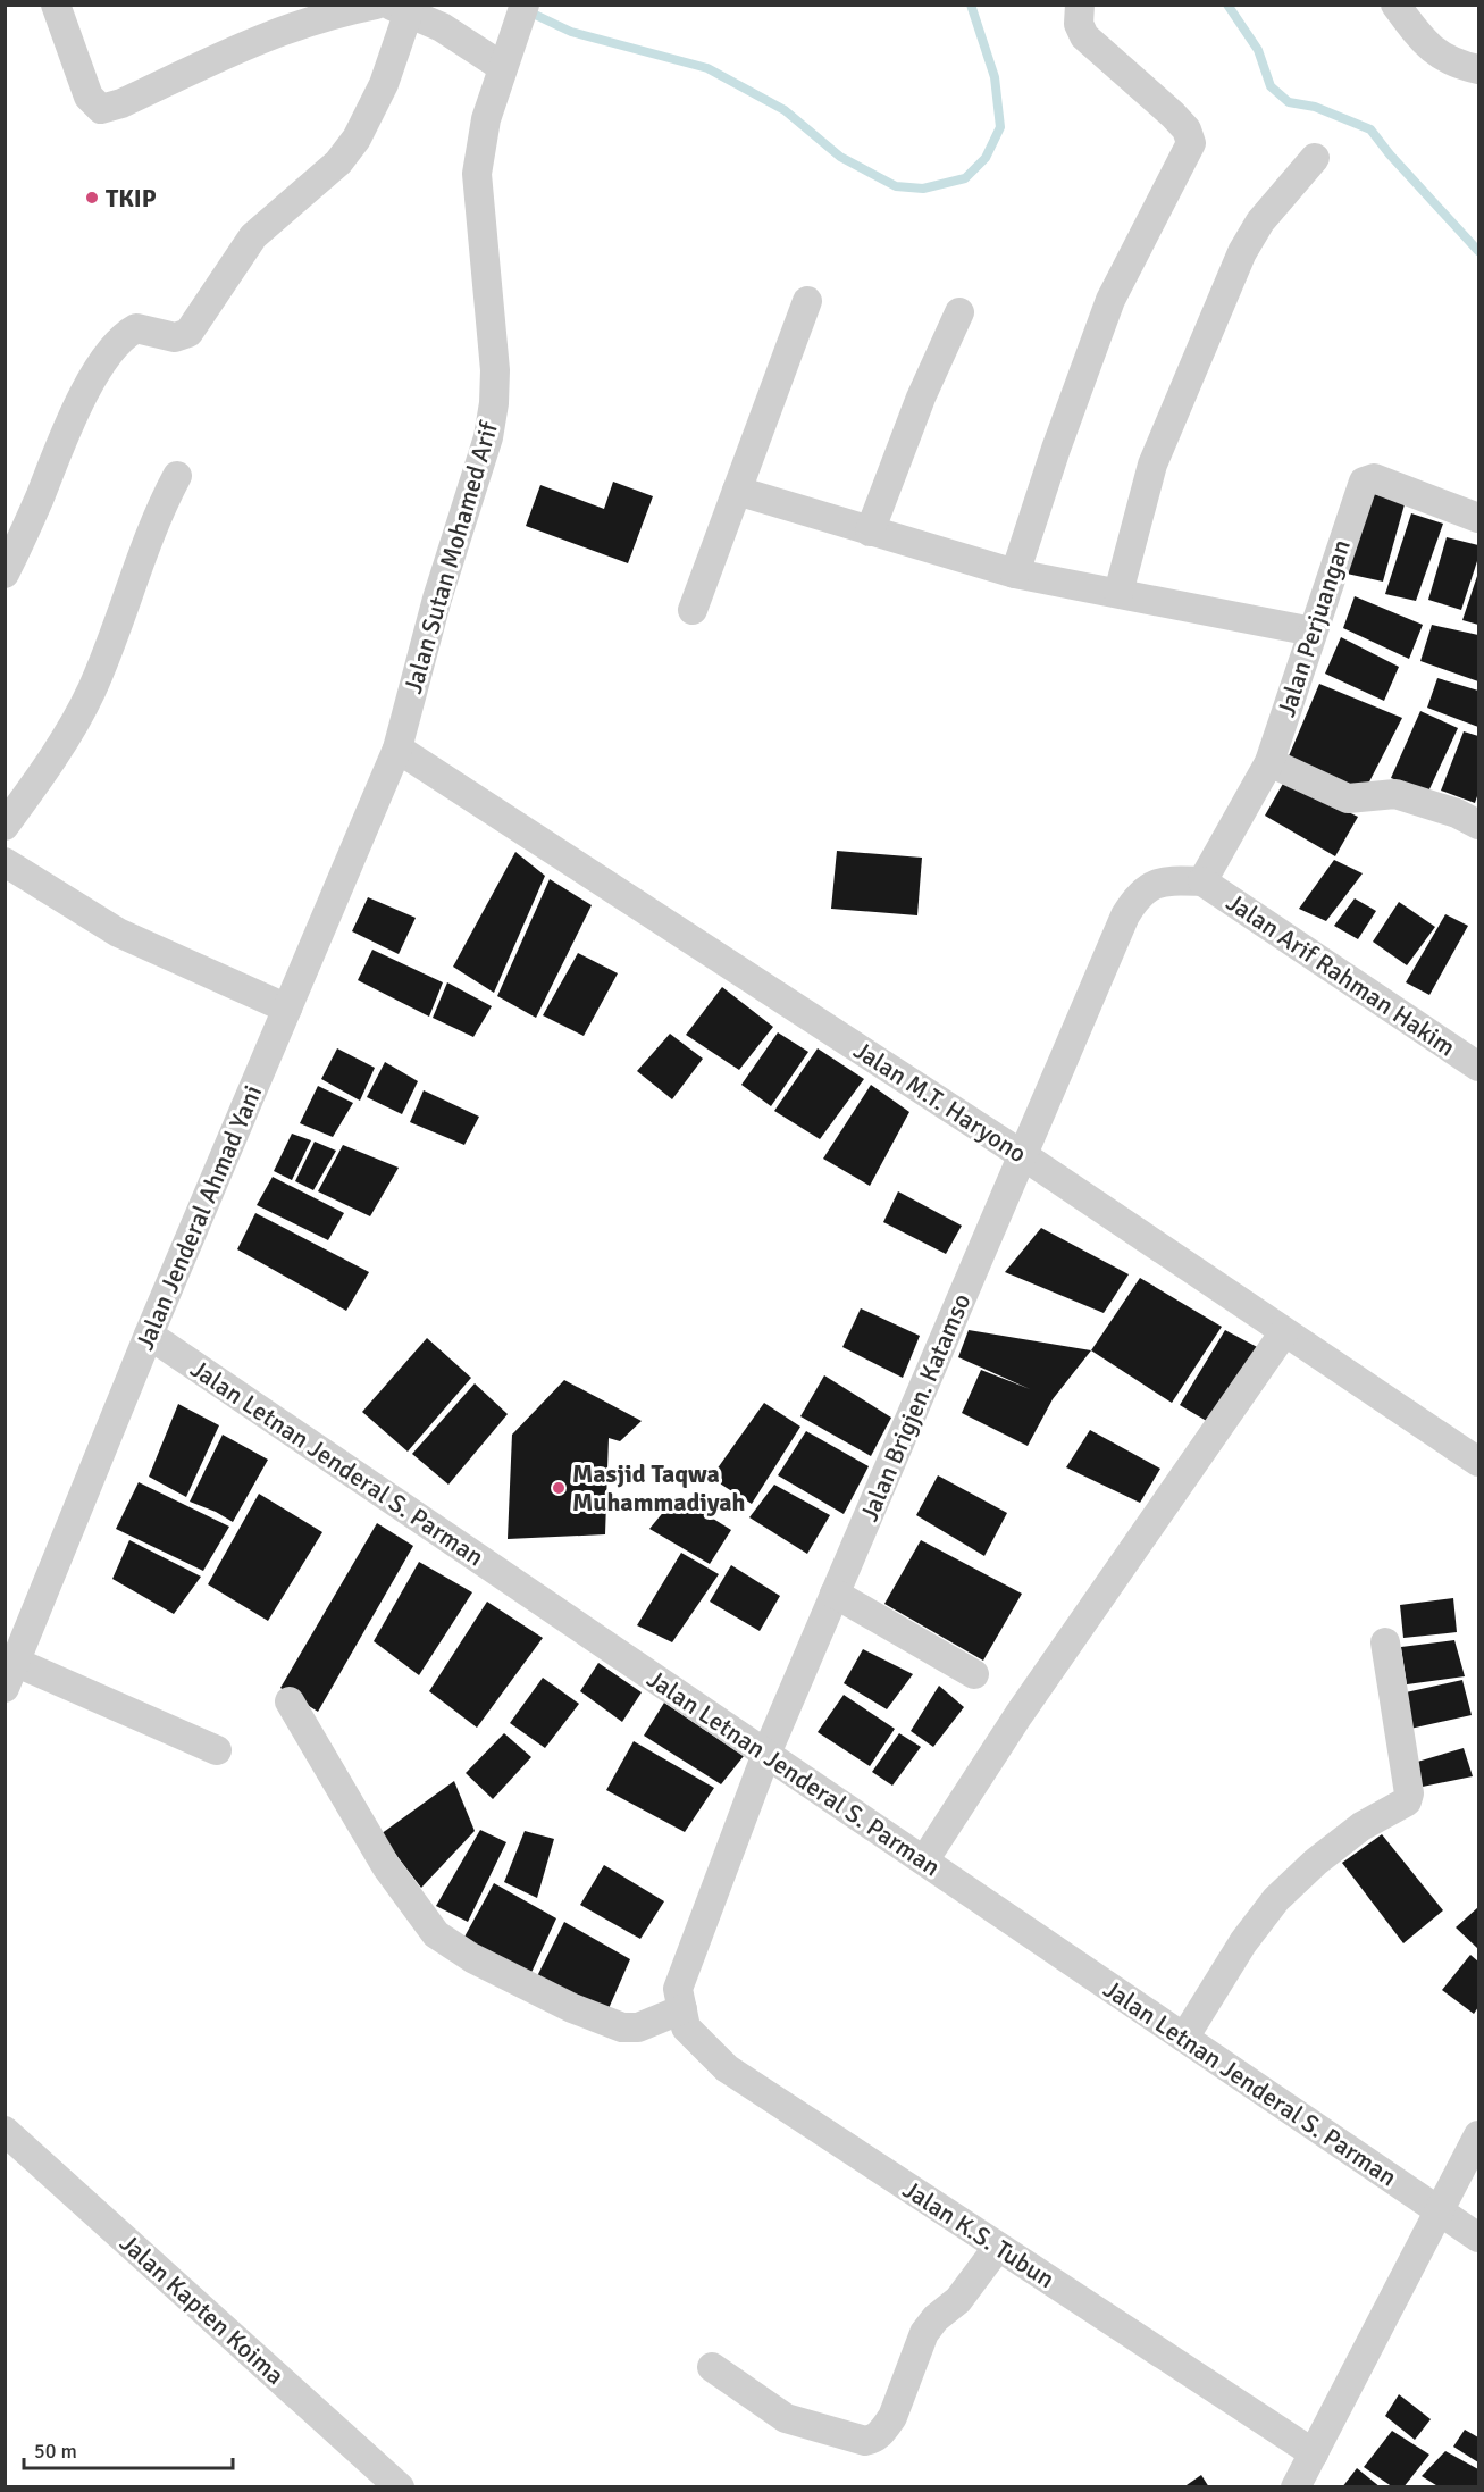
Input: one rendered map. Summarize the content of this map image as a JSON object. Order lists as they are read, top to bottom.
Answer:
{
  "streets": {
    "street": [
      "Jalan Sutan Mohamed Arif",
      "Jalan Perjuangan",
      "Jalan Arif Rahman Hakim",
      "Jalan M.T. Haryono",
      "Jalan Jenderal Ahmad Yani",
      "Jalan Brigjen. Katamso",
      "Jalan Letnan Jenderal S. Parman",
      "Jalan K.S. Tubun",
      "Jalan Kapten Koima"
    ]
  },
  "crossings": [
    ["Jalan Sutan Mohamed Arif", "Jalan M.T. Haryono"],
    ["Jalan Sutan Mohamed Arif", "Jalan Jenderal Ahmad Yani"],
    ["Jalan Perjuangan", "Jalan Arif Rahman Hakim"],
    ["Jalan Perjuangan", "Jalan Brigjen. Katamso"],
    ["Jalan Arif Rahman Hakim", "Jalan Brigjen. Katamso"],
    ["Jalan M.T. Haryono", "Jalan Jenderal Ahmad Yani"],
    ["Jalan M.T. Haryono", "Jalan Brigjen. Katamso"],
    ["Jalan Jenderal Ahmad Yani", "Jalan Letnan Jenderal S. Parman"],
    ["Jalan Brigjen. Katamso", "Jalan Letnan Jenderal S. Parman"],
    ["Jalan Brigjen. Katamso", "Jalan K.S. Tubun"]
  ],
  "places": ["TKIP", "Masjid Taqwa Muhammadiyah"],
  "scale_bar": "50 m"
}
